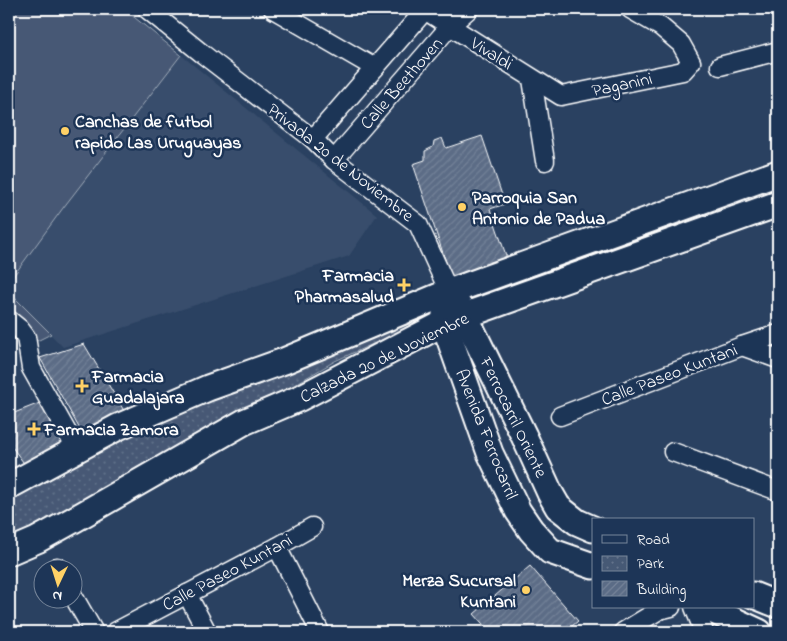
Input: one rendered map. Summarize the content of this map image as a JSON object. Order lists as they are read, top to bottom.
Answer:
{
  "streets": {
    "main road": ["Calzada 20 de Noviembre", "Ferrocarril Oriente", "Avenida Ferrocarril"],
    "street": [
      "Vivaldi",
      "Calle Beethoven",
      "Paganini",
      "Privada 20 de Noviembre",
      "Calle Paseo Kuntani"
    ]
  },
  "crossings": [
    ["Vivaldi", "Calle Beethoven"],
    ["Vivaldi", "Paganini"],
    ["Calle Beethoven", "Privada 20 de Noviembre"],
    ["Privada 20 de Noviembre", "Calzada 20 de Noviembre"],
    ["Privada 20 de Noviembre", "Avenida Ferrocarril"],
    ["Calzada 20 de Noviembre", "Ferrocarril Oriente"],
    ["Calzada 20 de Noviembre", "Avenida Ferrocarril"],
    ["Ferrocarril Oriente", "Avenida Ferrocarril"]
  ],
  "places": {
    "other": ["Canchas de futbol rapido Las Uruguayas", "Parroquia San Antonio de Padua", "Merza Sucursal Kuntani"],
    "health": ["Farmacia Pharmasalud", "Farmacia Guadalajara", "Farmacia Zamora"]
  },
  "legend": ["Road", "Park", "Building"],
  "north": "bottom"
}
